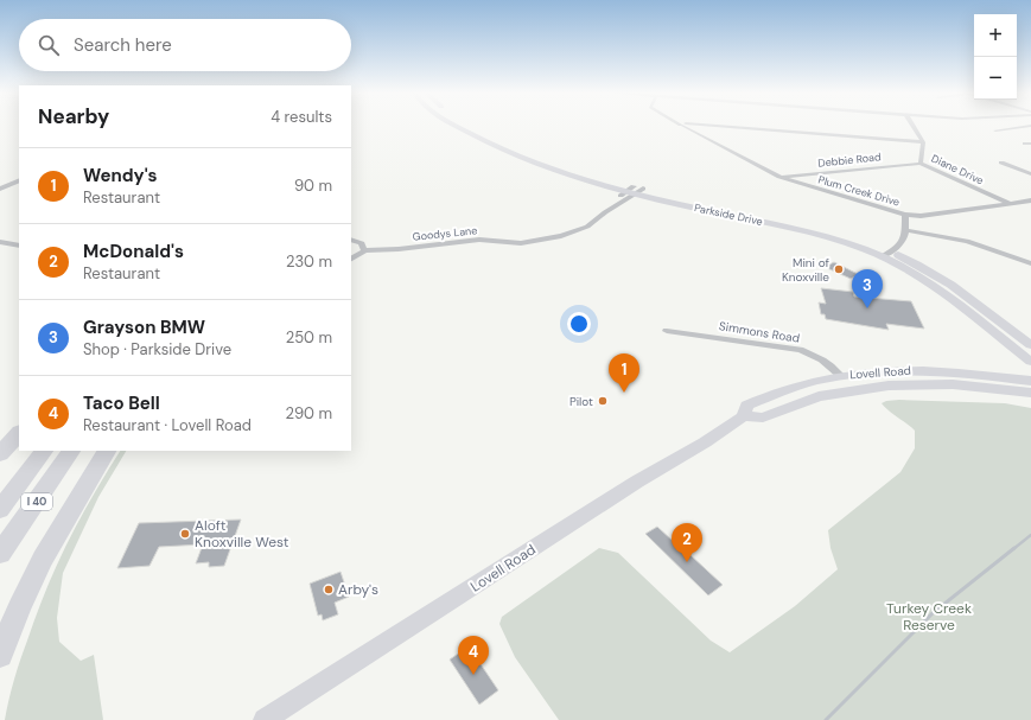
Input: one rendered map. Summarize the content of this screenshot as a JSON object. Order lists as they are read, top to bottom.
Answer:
{
  "streets": {
    "highway": ["I 40"],
    "street": [
      "Debbie Road",
      "Diane Drive",
      "Plum Creek Drive",
      "Parkside Drive",
      "Goodys Lane",
      "Simmons Road",
      "Lovell Road"
    ]
  },
  "crossings": [
    ["Debbie Road", "Diane Drive"],
    ["Debbie Road", "Plum Creek Drive"],
    ["Diane Drive", "Plum Creek Drive"],
    ["Parkside Drive", "Goodys Lane"],
    ["Simmons Road", "Lovell Road"]
  ],
  "parks": ["Turkey Creek Reserve"],
  "places": [
    "Mini of Knoxville",
    "Pilot",
    "Aloft Knoxville West",
    "Arby's"
  ],
  "page": {
    "map_buttons": ["+", "−"],
    "search": "Search here",
    "heading": ["Nearby", "4 results"],
    "list": [
      {
        "mark": "1",
        "name": "Wendy's",
        "note": "Restaurant",
        "value": "90 m"
      },
      {
        "mark": "2",
        "name": "McDonald's",
        "note": "Restaurant",
        "value": "230 m"
      },
      {
        "mark": "3",
        "name": "Grayson BMW",
        "note": "Shop · Parkside Drive",
        "value": "250 m"
      },
      {
        "mark": "4",
        "name": "Taco Bell",
        "note": "Restaurant · Lovell Road",
        "value": "290 m"
      }
    ],
    "pins": [
      "3",
      "1",
      "2",
      "4"
    ]
  }
}
